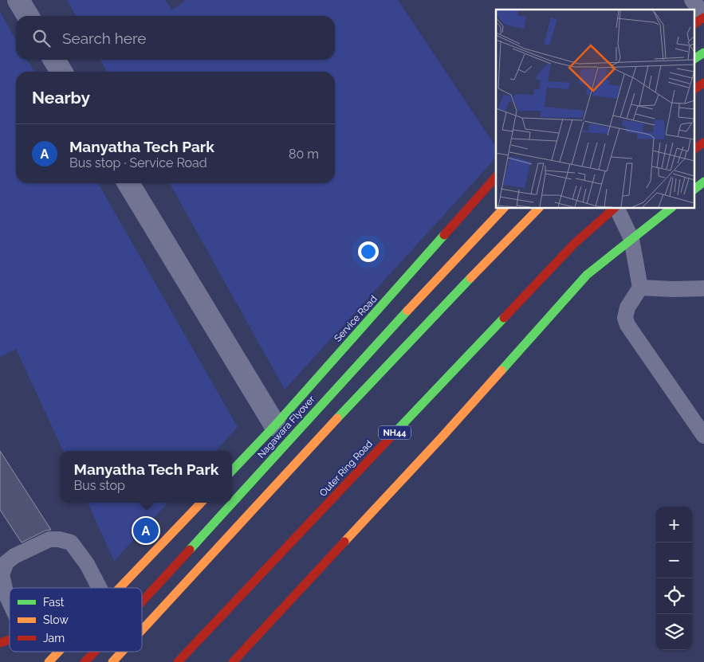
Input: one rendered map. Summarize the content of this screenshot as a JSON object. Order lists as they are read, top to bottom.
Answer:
{
  "streets": {
    "main road": [
      "Service Road",
      "Nagawara Flyover",
      "NH44",
      "Outer Ring Road"
    ]
  },
  "legend": ["Fast", "Slow", "Jam"],
  "page": {
    "search": "Search here",
    "heading": "Nearby",
    "list": [
      {
        "mark": "A",
        "name": "Manyatha Tech Park",
        "note": "Bus stop · Service Road",
        "value": "80 m"
      }
    ],
    "popup": ["Manyatha Tech Park", "Bus stop"],
    "map_buttons": ["+", "−"],
    "pins": "A"
  }
}
